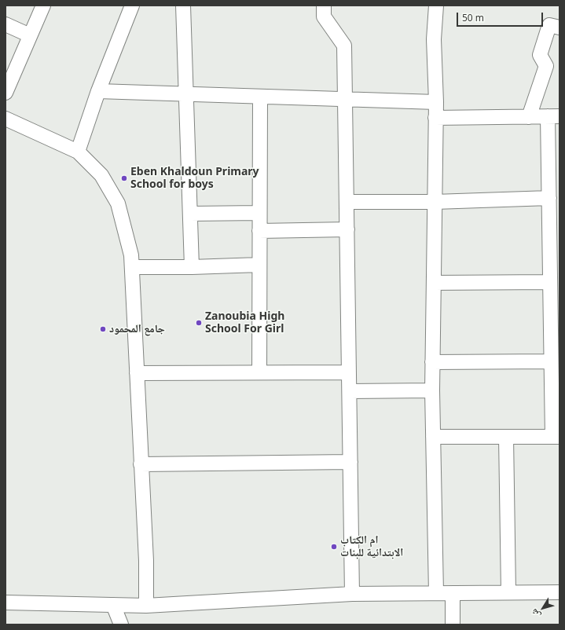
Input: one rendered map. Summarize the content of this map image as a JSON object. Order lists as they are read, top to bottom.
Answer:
{
  "places": [
    "Eben Khaldoun Primary School for boys",
    "Zanoubia High School For Girl",
    "جامع المحمود",
    "ام الكتاب الابتدائية للبنات"
  ],
  "scale_bar": "50 m",
  "north": "bottom left"
}
